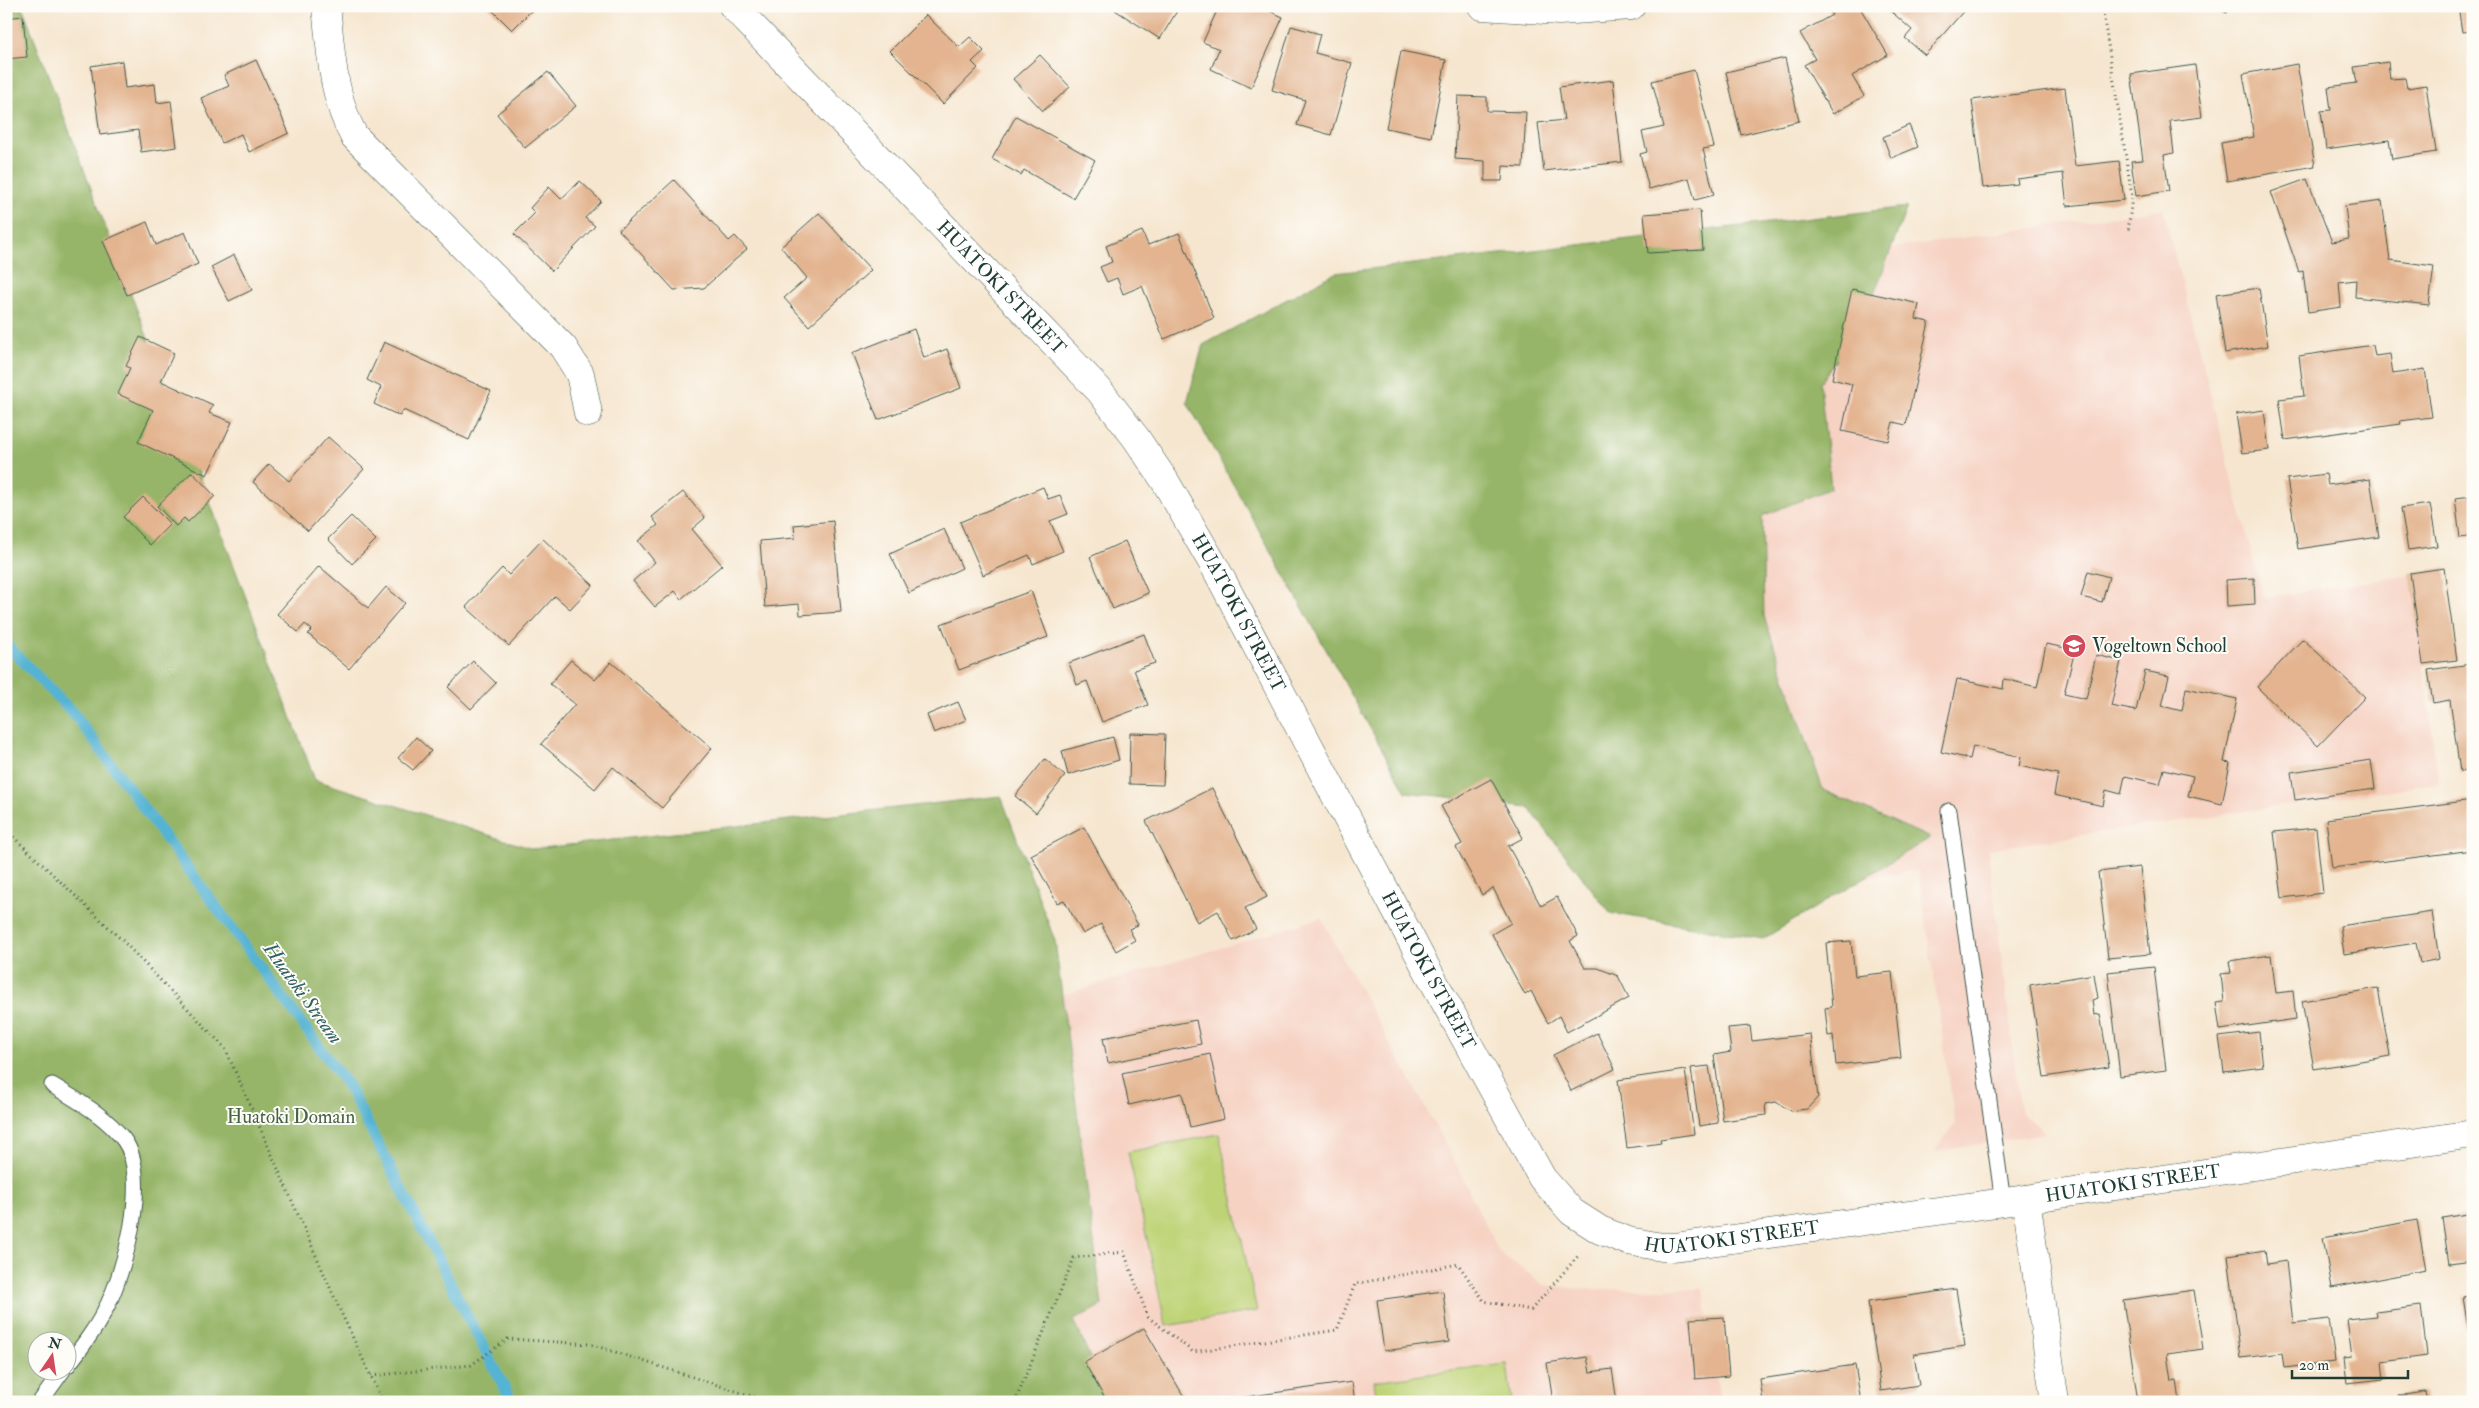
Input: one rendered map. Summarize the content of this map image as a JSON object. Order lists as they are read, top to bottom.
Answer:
{
  "streets": {
    "main road": ["HUATOKI STREET"]
  },
  "water": ["Huatoki Stream"],
  "parks": ["Huatoki Domain"],
  "places": {
    "school or university": ["Vogeltown School"]
  },
  "scale_bar": "20 m",
  "north": "top"
}
